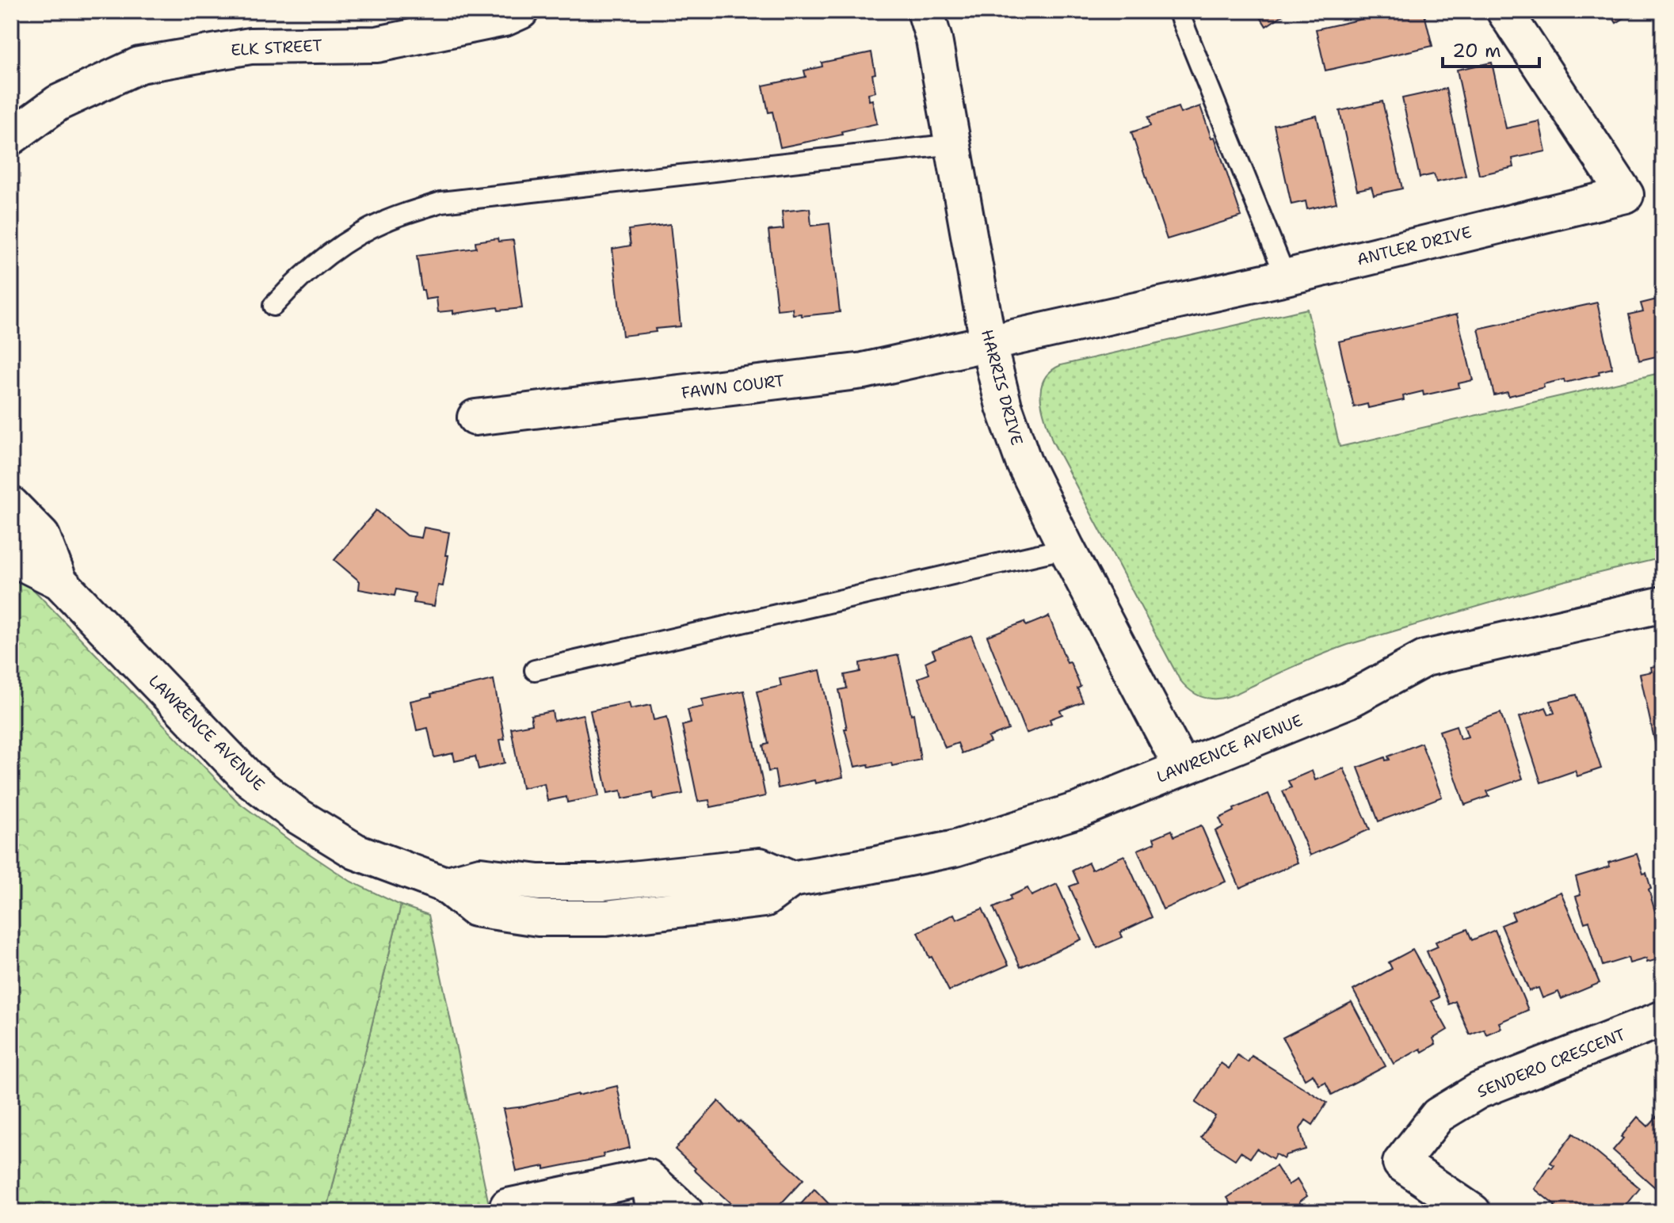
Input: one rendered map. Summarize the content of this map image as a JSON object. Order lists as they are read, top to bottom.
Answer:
{
  "streets": {
    "street": [
      "ELK STREET",
      "ANTLER DRIVE",
      "FAWN COURT",
      "HARRIS DRIVE",
      "LAWRENCE AVENUE",
      "SENDERO CRESCENT"
    ]
  },
  "crossings": [
    ["ANTLER DRIVE", "FAWN COURT"],
    ["ANTLER DRIVE", "HARRIS DRIVE"],
    ["FAWN COURT", "HARRIS DRIVE"],
    ["HARRIS DRIVE", "LAWRENCE AVENUE"]
  ],
  "scale_bar": "20 m"
}
